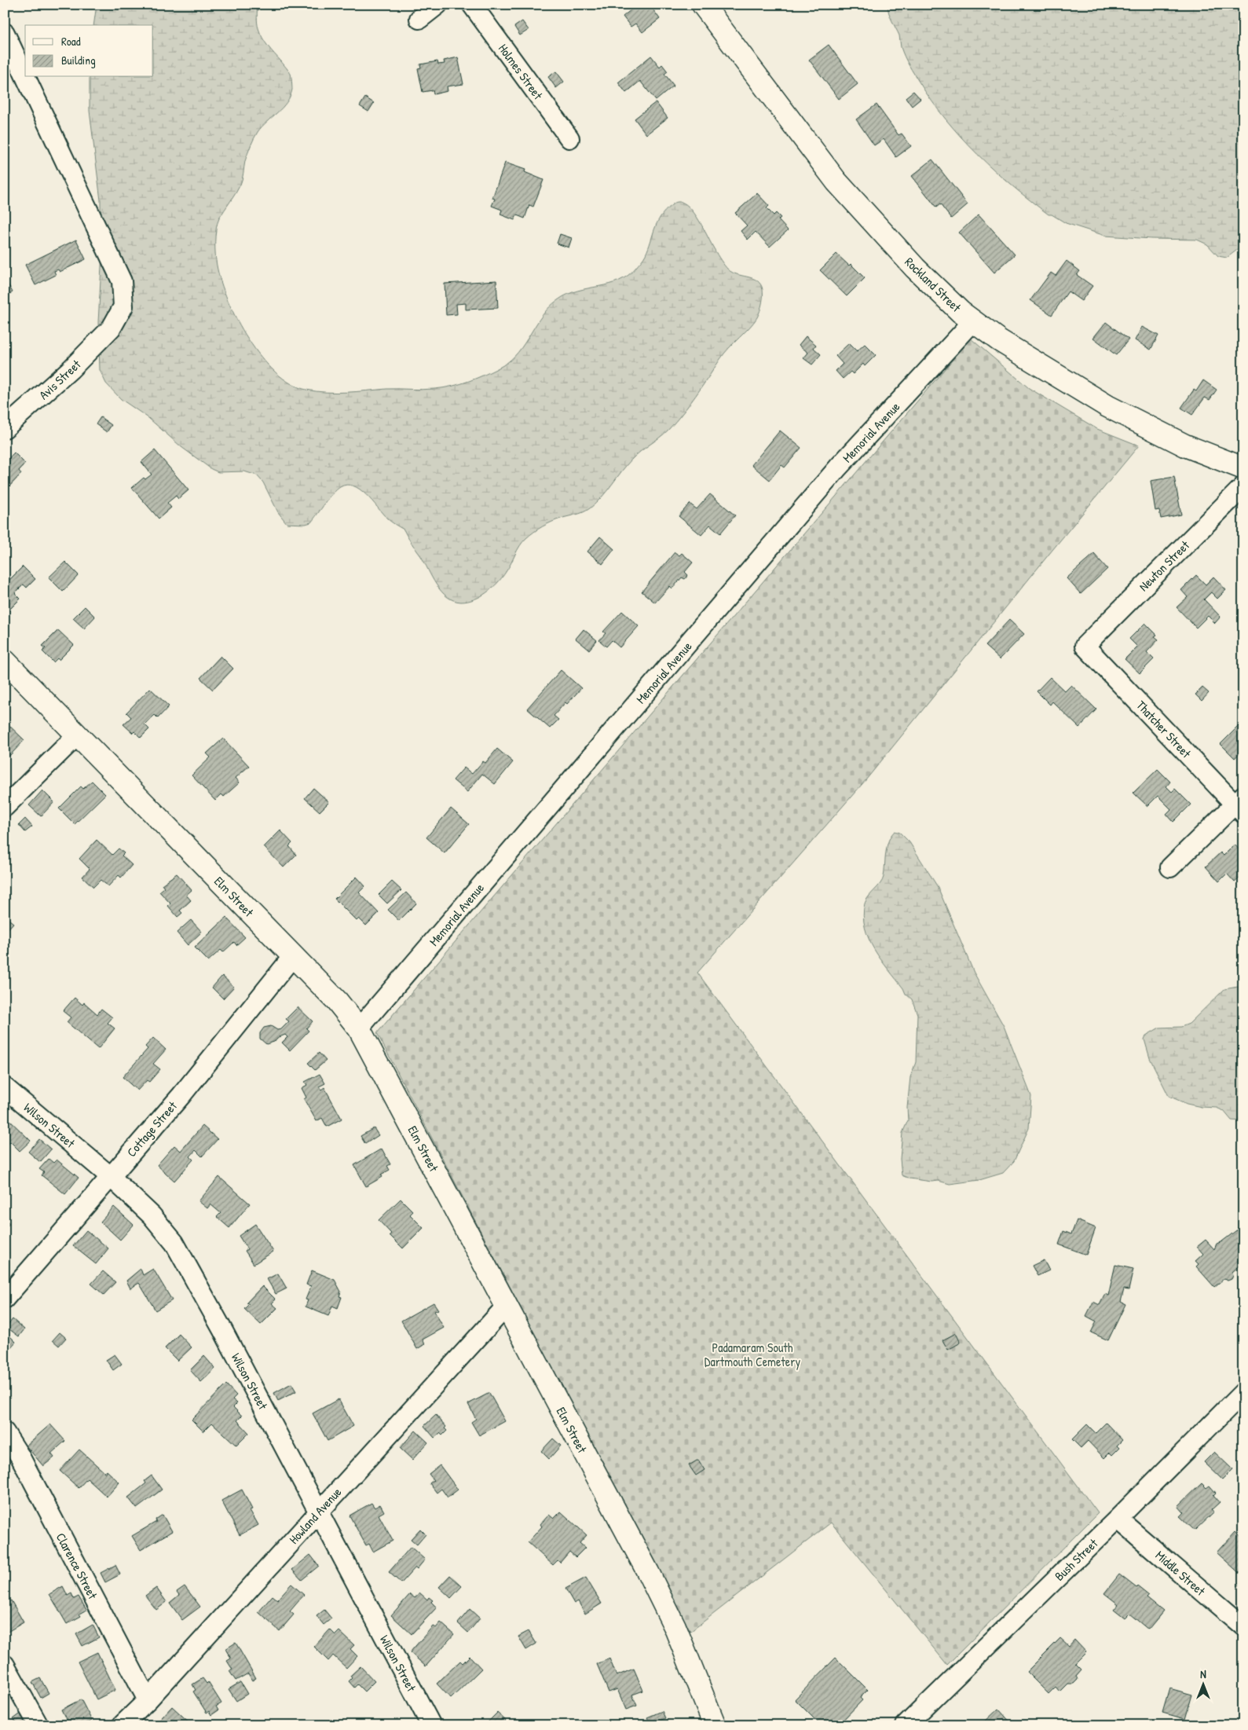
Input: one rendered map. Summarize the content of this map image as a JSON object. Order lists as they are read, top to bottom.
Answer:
{
  "streets": {
    "street": [
      "Holmes Street",
      "Rockland Street",
      "Avis Street",
      "Memorial Avenue",
      "Newton Street",
      "Thatcher Street",
      "Elm Street",
      "Wilson Street",
      "Cottage Street",
      "Howland Avenue",
      "Bush Street",
      "Clarence Street",
      "Middle Street"
    ]
  },
  "crossings": [
    ["Rockland Street", "Memorial Avenue"],
    ["Memorial Avenue", "Elm Street"],
    ["Newton Street", "Thatcher Street"],
    ["Elm Street", "Cottage Street"],
    ["Elm Street", "Howland Avenue"],
    ["Wilson Street", "Cottage Street"],
    ["Wilson Street", "Howland Avenue"],
    ["Howland Avenue", "Clarence Street"],
    ["Bush Street", "Middle Street"]
  ],
  "parks": ["Padamaram South Dartmouth Cemetery"],
  "legend": ["Road", "Building"],
  "north": "top"
}
